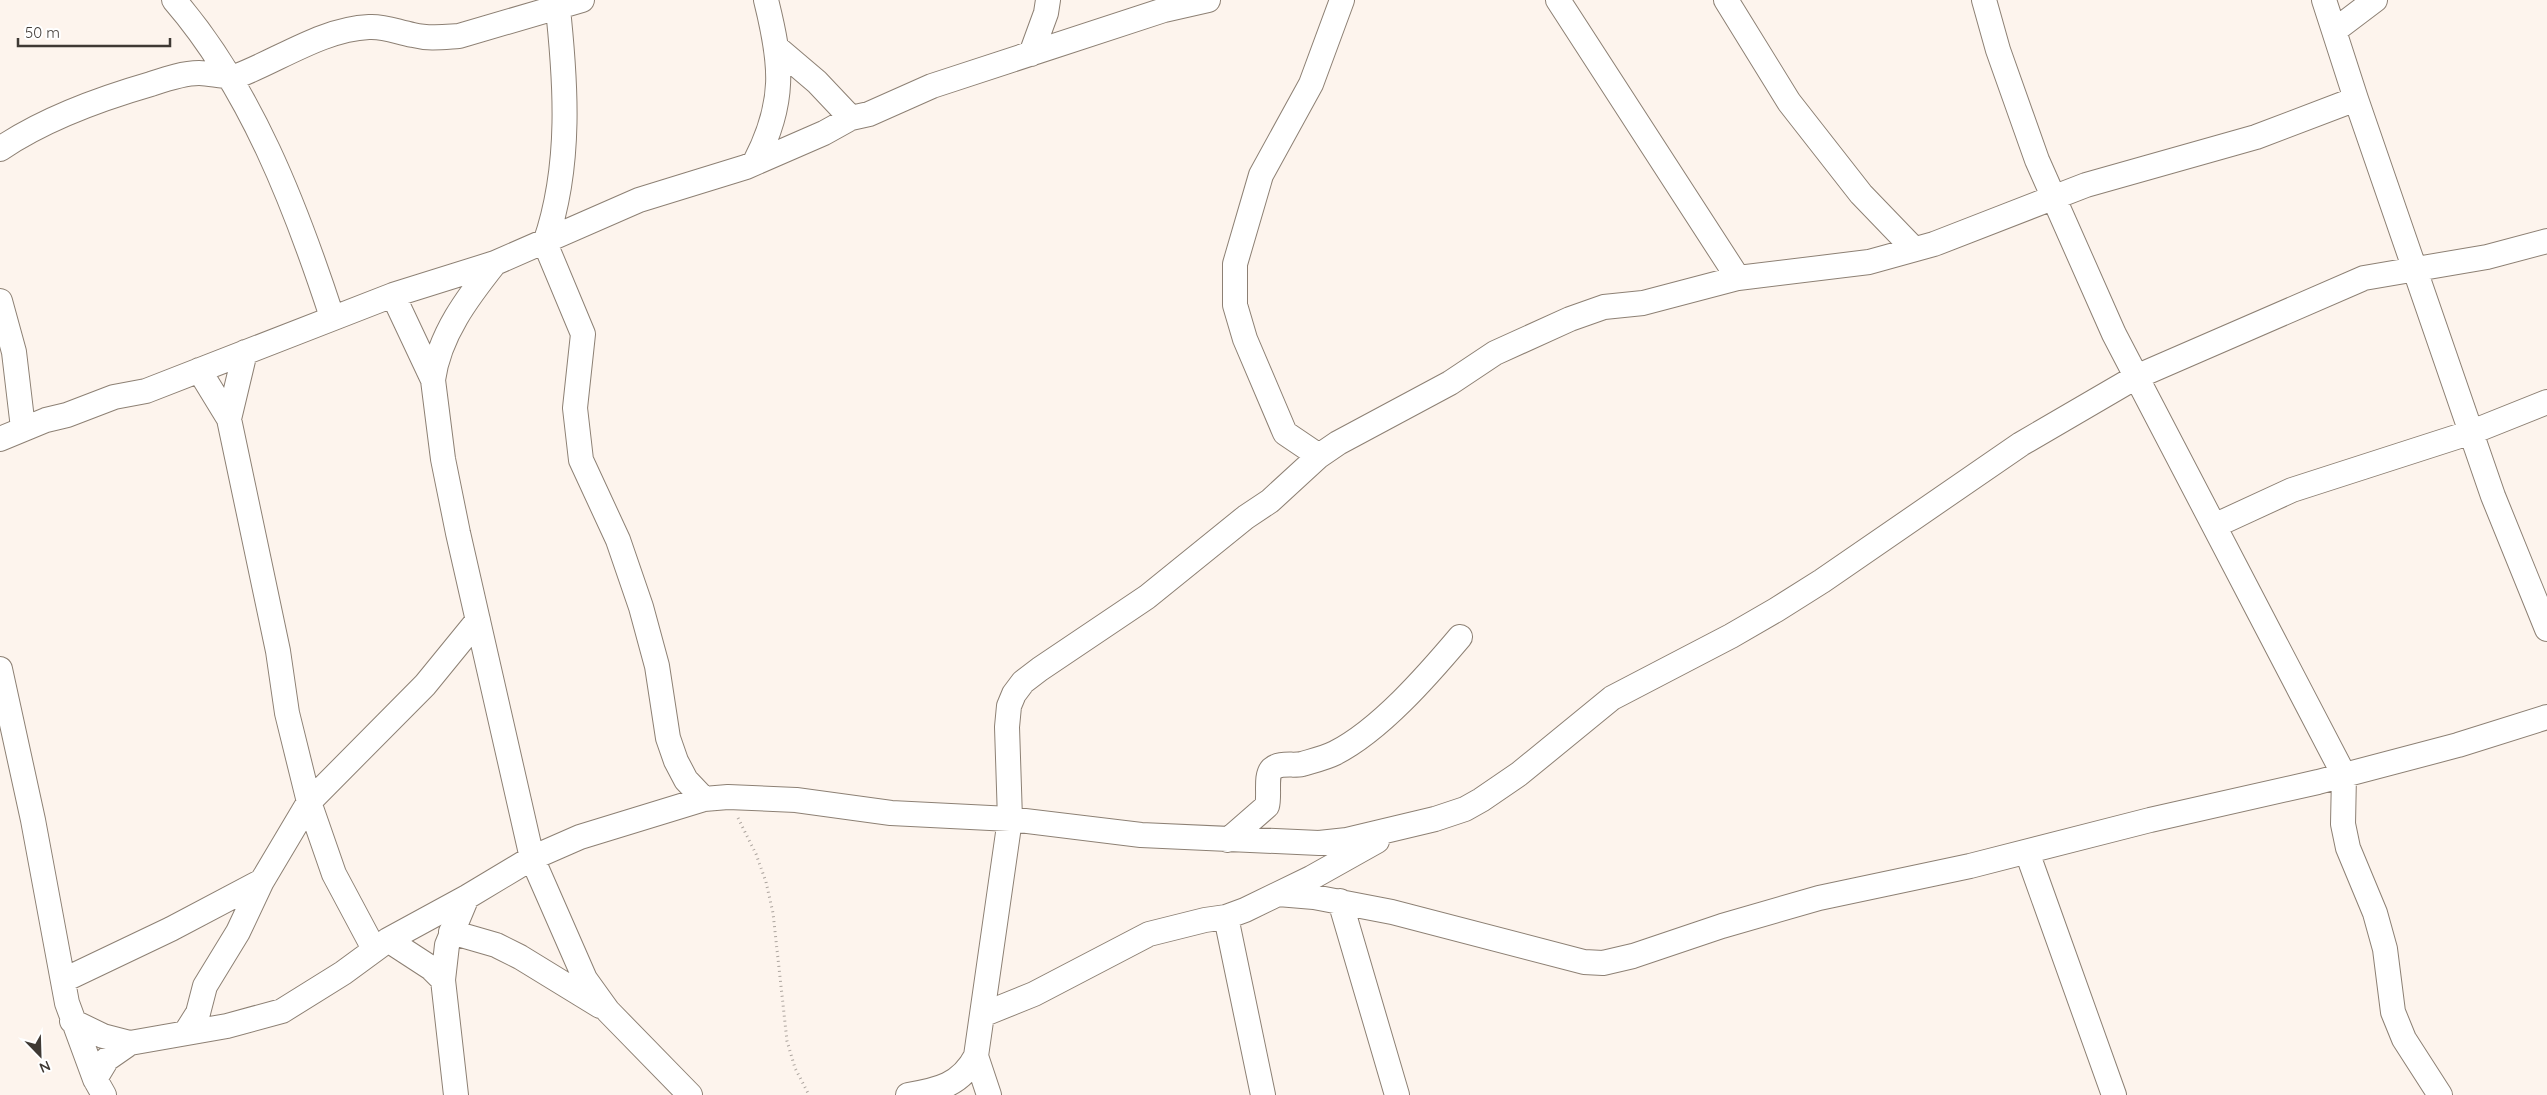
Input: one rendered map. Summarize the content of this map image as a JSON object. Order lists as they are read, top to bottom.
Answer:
{
  "scale_bar": "50 m",
  "north": "bottom right"
}
